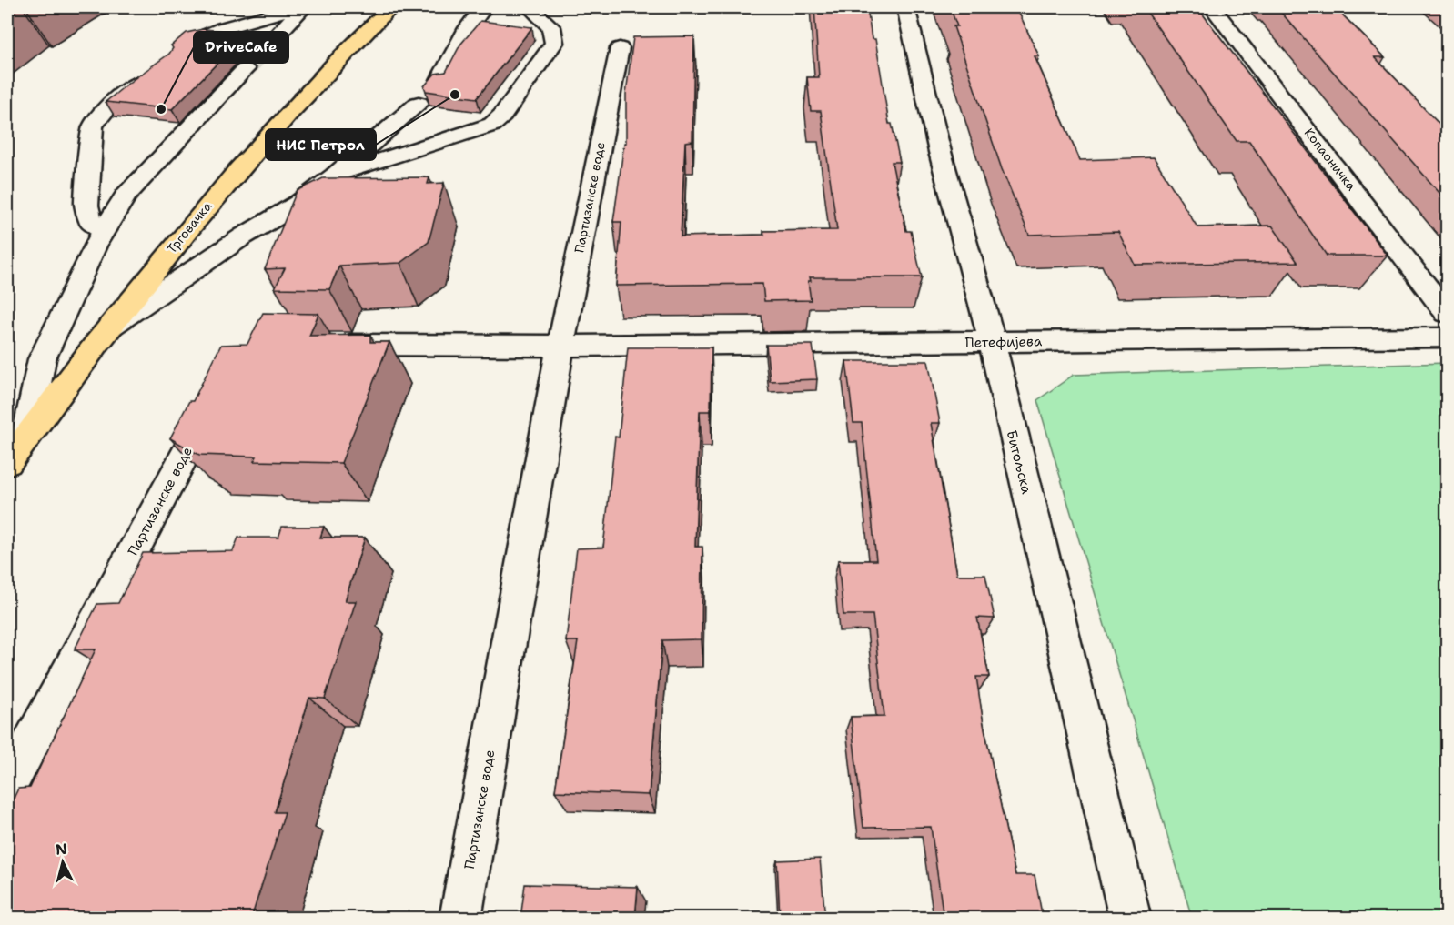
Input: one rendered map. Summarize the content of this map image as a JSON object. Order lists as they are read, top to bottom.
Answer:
{
  "streets": {
    "main road": ["Трговачка"],
    "street": [
      "Копаоничка",
      "Партизанске воде",
      "Петефијева",
      "Битољска"
    ]
  },
  "crossings": [
    ["Партизанске воде", "Петефијева"],
    ["Петефијева", "Битољска"]
  ],
  "places": ["НИС Петрол", "DriveCafe"],
  "north": "top"
}
